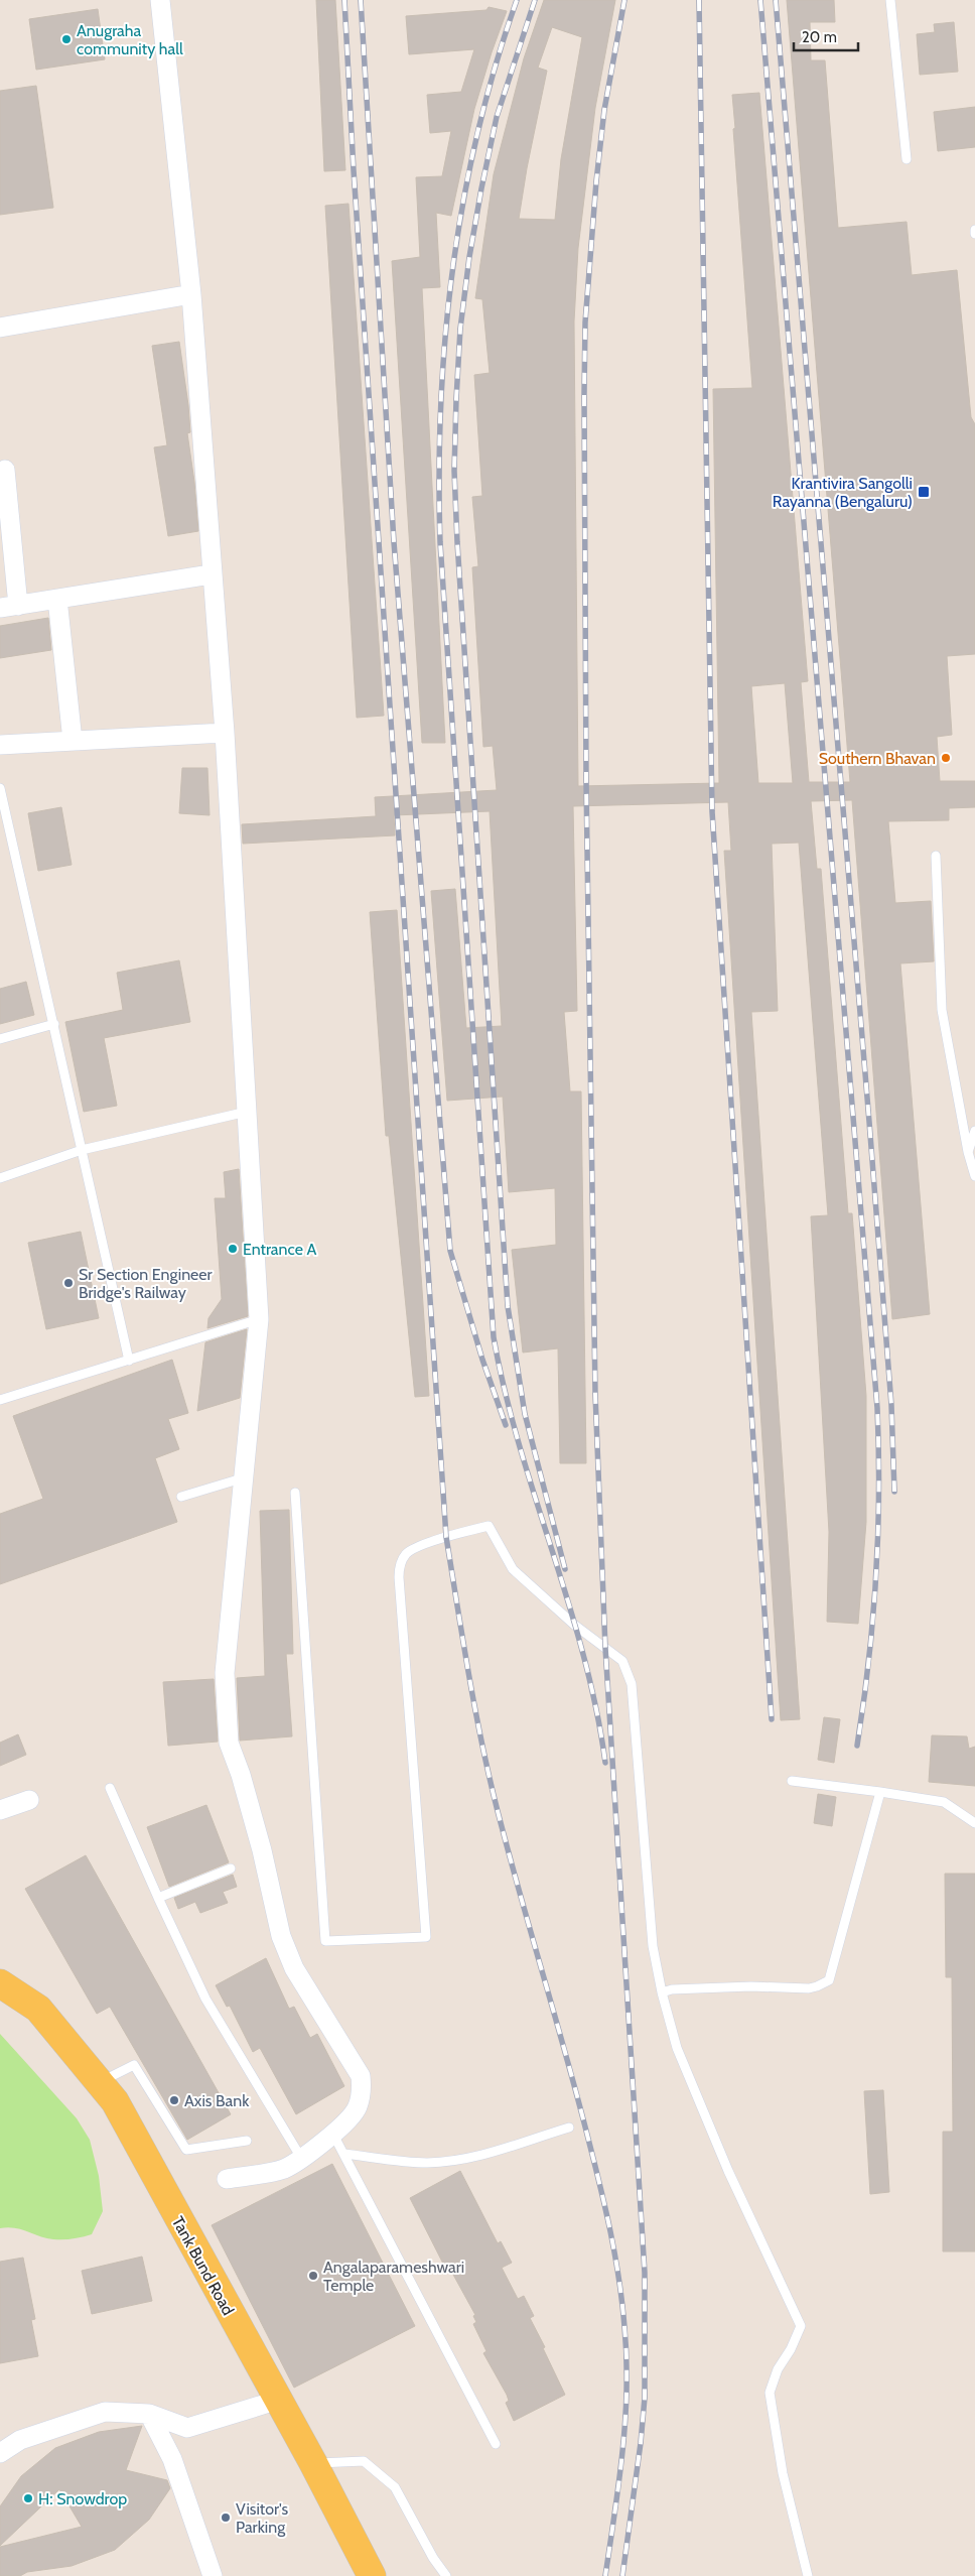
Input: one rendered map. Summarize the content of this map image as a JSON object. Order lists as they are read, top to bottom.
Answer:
{
  "streets": {
    "main road": ["Tank Bund Road"]
  },
  "places": {
    "other": [
      "Anugraha community hall",
      "Southern Bhavan",
      "Entrance A",
      "Sr Section Engineer Bridge's Railway",
      "Axis Bank",
      "Angalaparameshwari Temple",
      "H: Snowdrop",
      "Visitor's Parking"
    ],
    "transit": ["Krantivira Sangolli Rayanna (Bengaluru)"]
  },
  "scale_bar": "20 m"
}
